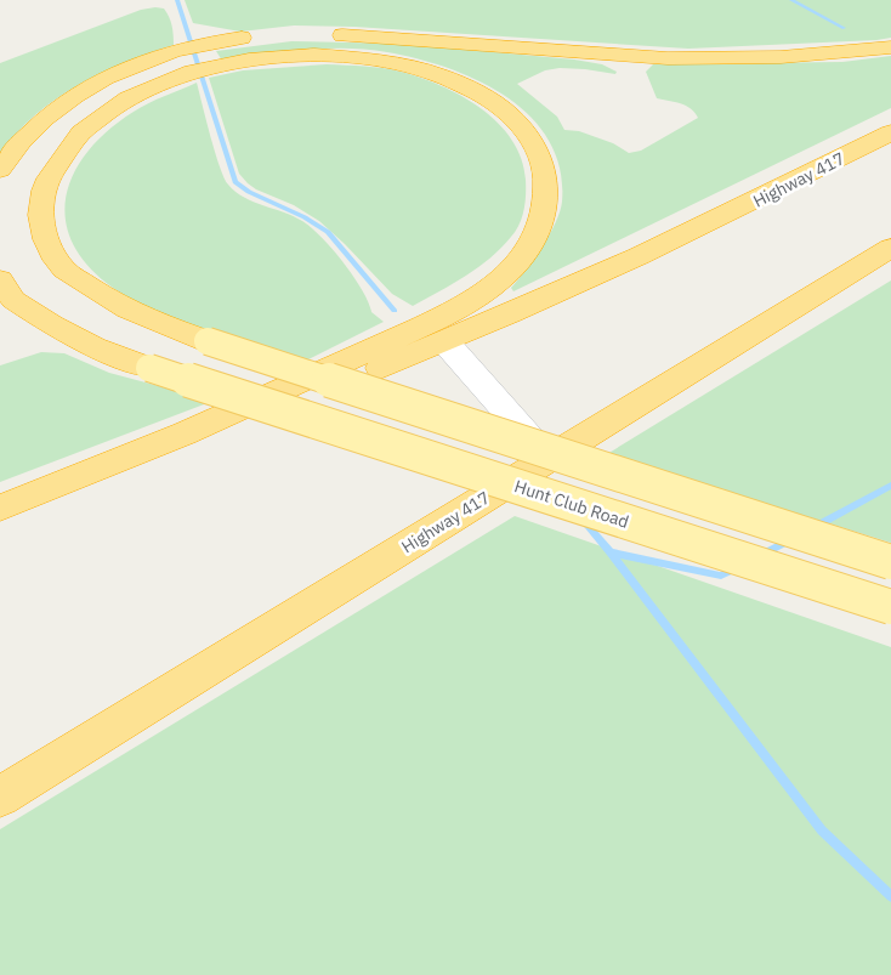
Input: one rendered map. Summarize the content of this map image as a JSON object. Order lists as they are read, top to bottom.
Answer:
{
  "streets": {
    "highway": ["Highway 417"],
    "main road": ["Hunt Club Road"]
  }
}
